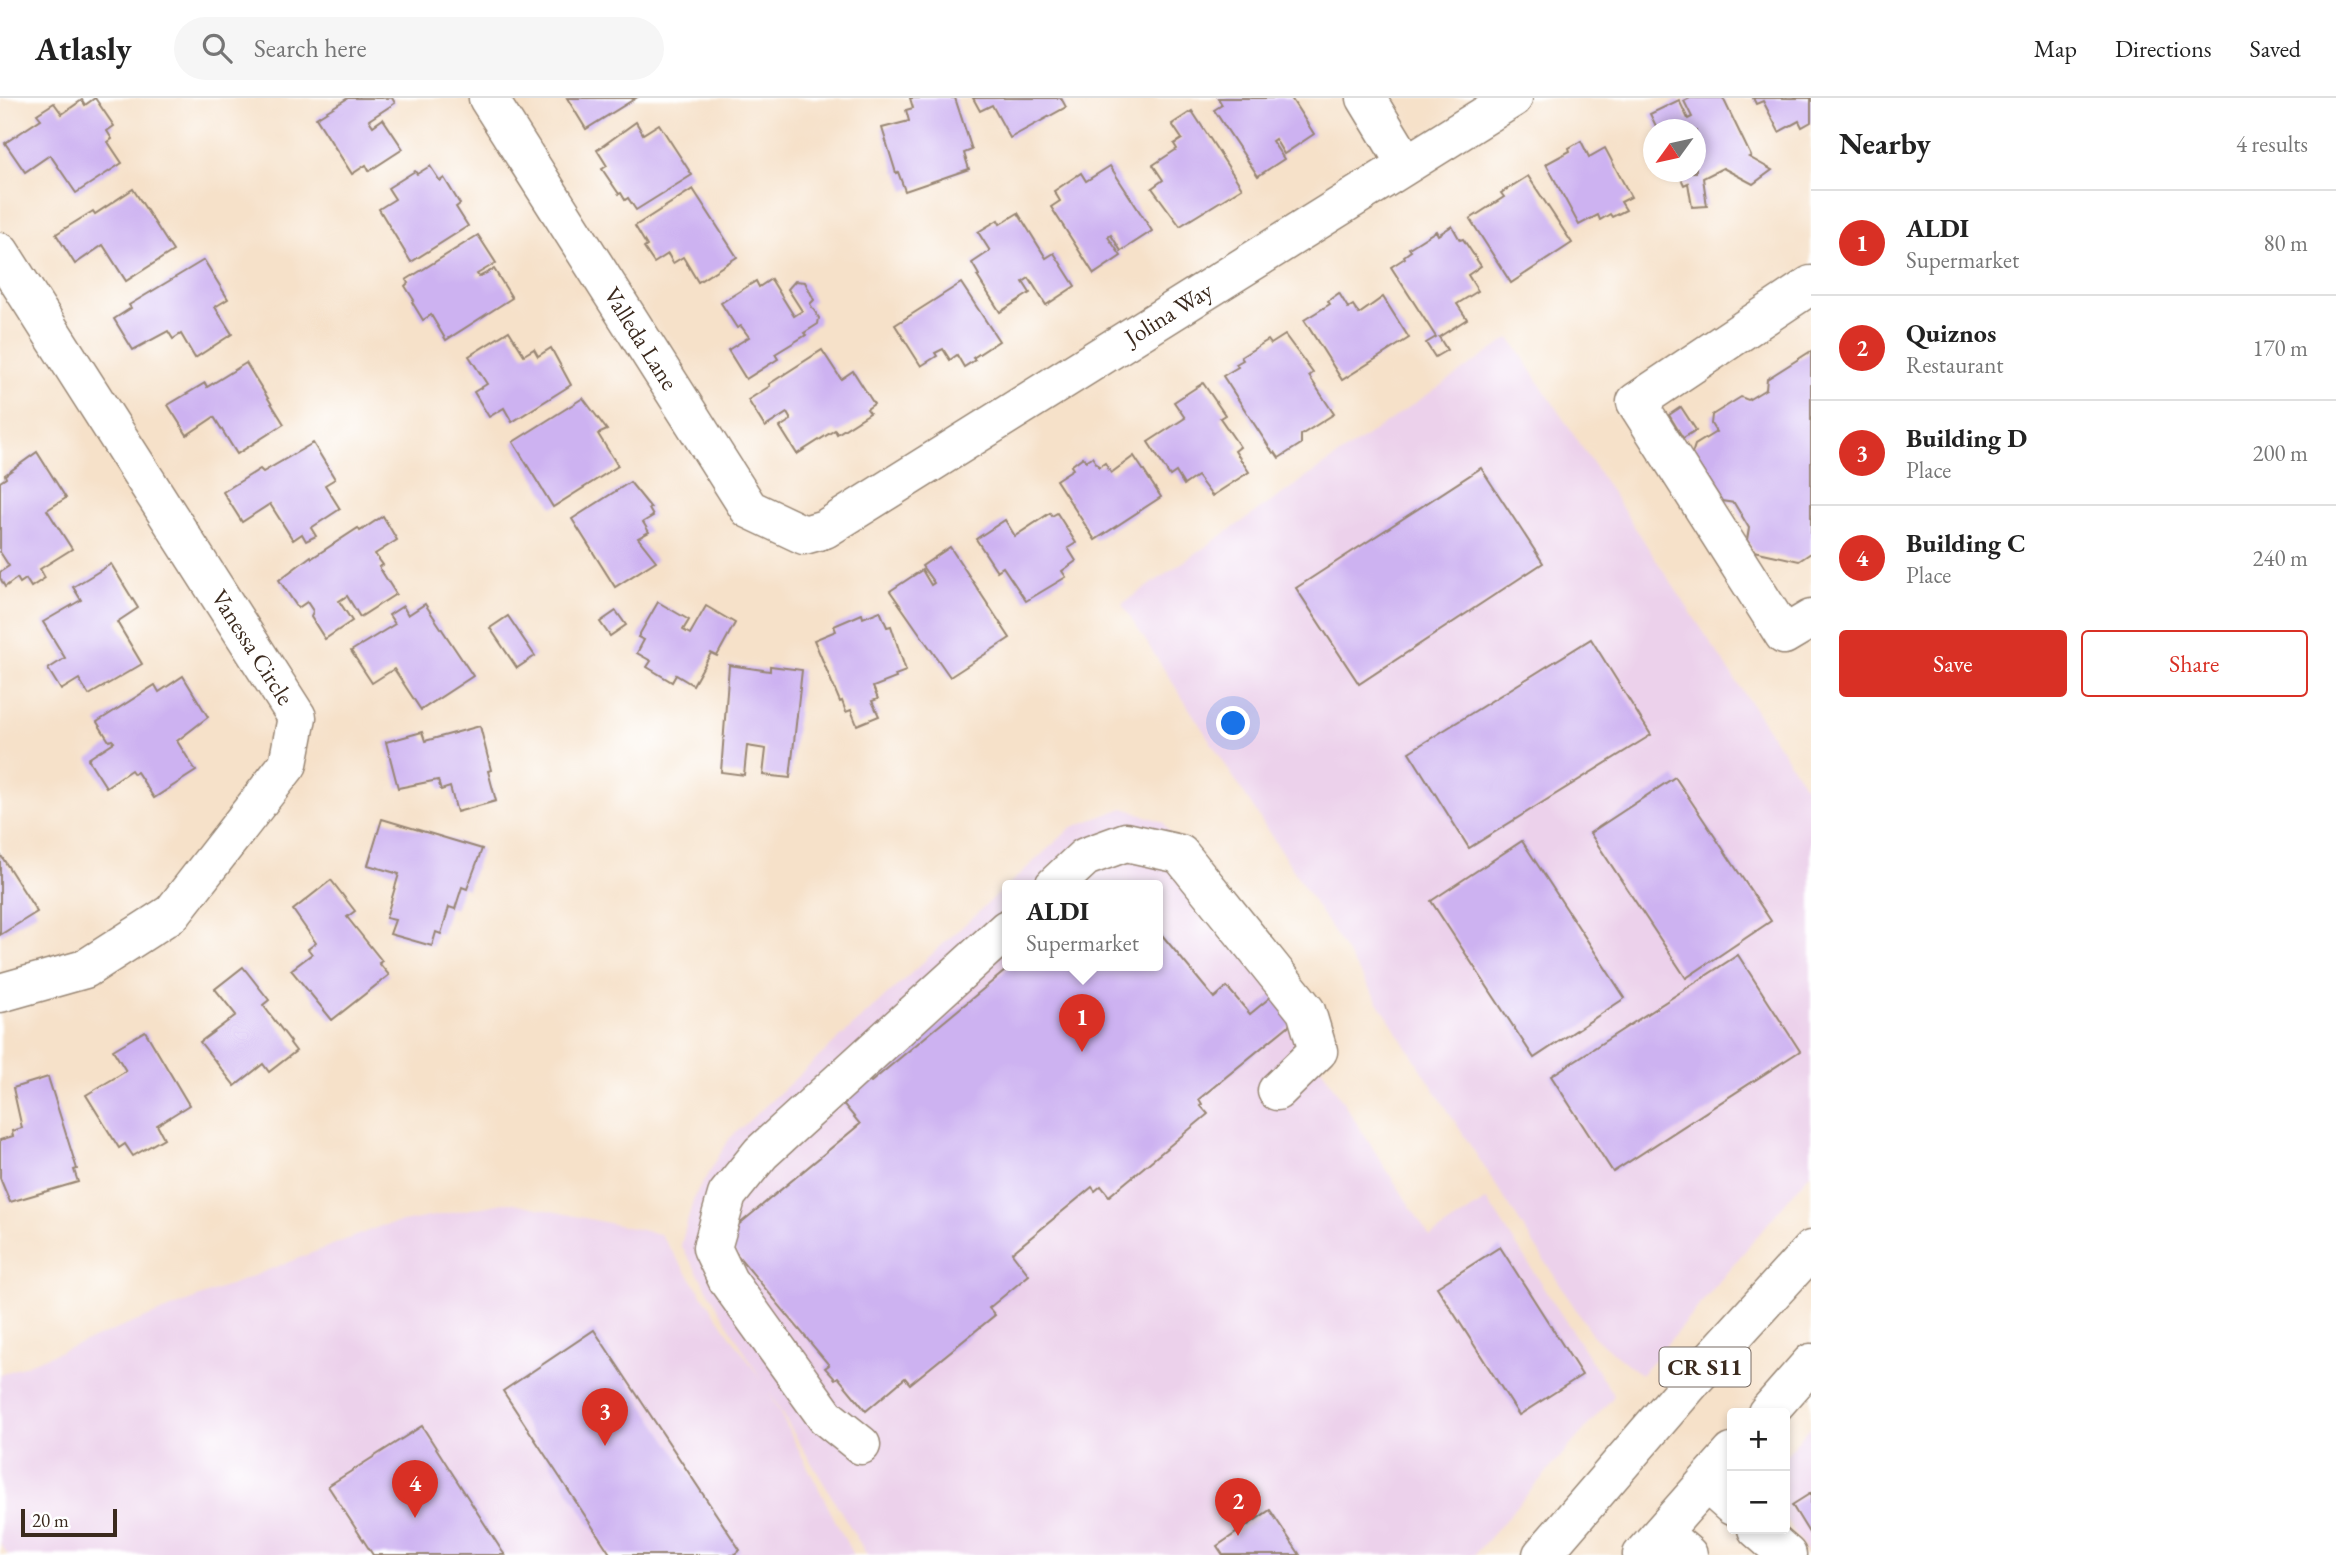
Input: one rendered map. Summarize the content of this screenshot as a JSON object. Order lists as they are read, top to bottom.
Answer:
{
  "streets": {
    "street": [
      "Jolina Way",
      "Valleda Lane",
      "Vanessa Circle",
      "CR S11"
    ]
  },
  "crossings": [
    ["Jolina Way", "Valleda Lane"]
  ],
  "scale_bar": "20 m",
  "north": "bottom left",
  "page": {
    "header": "Atlasly",
    "search": "Search here",
    "nav": ["Map", "Directions", "Saved"],
    "heading": ["Nearby", "4 results"],
    "list": [
      {
        "mark": "1",
        "name": "ALDI",
        "note": "Supermarket",
        "value": "80 m"
      },
      {
        "mark": "2",
        "name": "Quiznos",
        "note": "Restaurant",
        "value": "170 m"
      },
      {
        "mark": "3",
        "name": "Building D",
        "note": "Place",
        "value": "200 m"
      },
      {
        "mark": "4",
        "name": "Building C",
        "note": "Place",
        "value": "240 m"
      }
    ],
    "buttons": ["Save", "Share"],
    "popup": ["ALDI", "Supermarket"],
    "pins": [
      "1",
      "3",
      "4",
      "2"
    ],
    "map_buttons": ["+", "−"],
    "scale": "20 m"
  }
}
